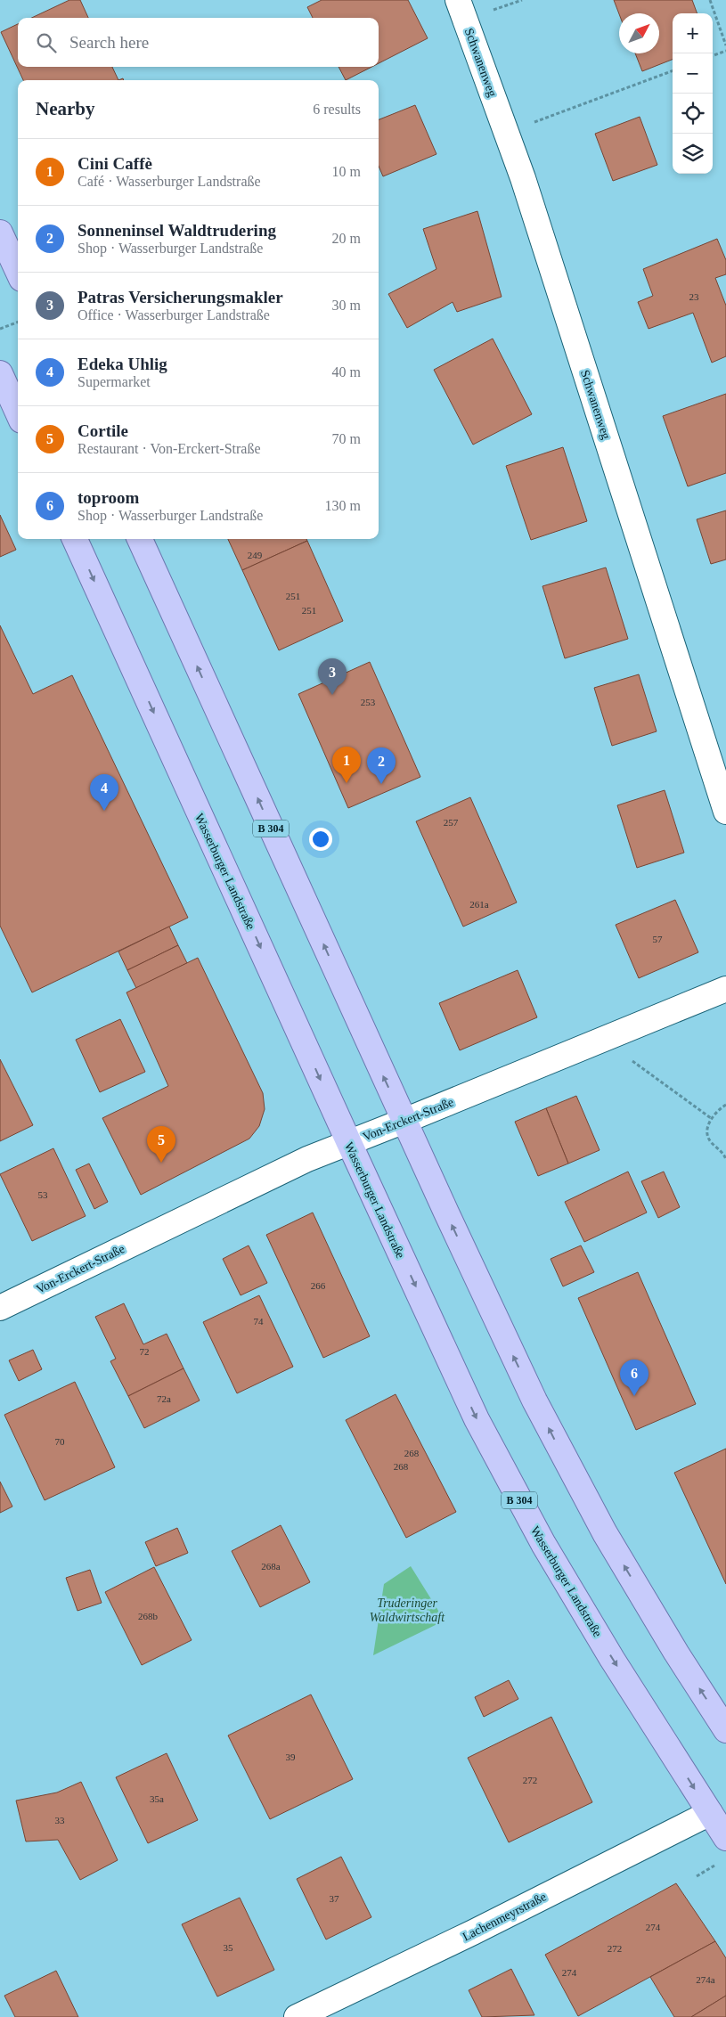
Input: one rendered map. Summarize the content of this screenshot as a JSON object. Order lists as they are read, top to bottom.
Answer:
{
  "streets": {
    "main road": ["B 304", "Wasserburger Landstraße"],
    "street": ["Schwanenweg", "Von-Erckert-Straße", "Lachenmeyrstraße"]
  },
  "crossings": [
    ["B 304", "Von-Erckert-Straße"],
    ["Wasserburger Landstraße", "Von-Erckert-Straße"],
    ["Wasserburger Landstraße", "Lachenmeyrstraße"]
  ],
  "parks": ["Truderinger Waldwirtschaft"],
  "house_numbers": [
    "23",
    "249",
    "251",
    "251",
    "253",
    "257",
    "261a",
    "57",
    "53",
    "266",
    "74",
    "72",
    "72a",
    "70",
    "268",
    "268",
    "268a",
    "268b",
    "39",
    "272",
    "35a",
    "33",
    "37",
    "274",
    "35",
    "272",
    "274",
    "274a"
  ],
  "north": "top right",
  "page": {
    "map_buttons": ["+", "−"],
    "search": "Search here",
    "heading": ["Nearby", "6 results"],
    "list": [
      {
        "mark": "1",
        "name": "Cini Caffè",
        "note": "Café · Wasserburger Landstraße",
        "value": "10 m"
      },
      {
        "mark": "2",
        "name": "Sonneninsel Waldtrudering",
        "note": "Shop · Wasserburger Landstraße",
        "value": "20 m"
      },
      {
        "mark": "3",
        "name": "Patras Versicherungsmakler",
        "note": "Office · Wasserburger Landstraße",
        "value": "30 m"
      },
      {
        "mark": "4",
        "name": "Edeka Uhlig",
        "note": "Supermarket",
        "value": "40 m"
      },
      {
        "mark": "5",
        "name": "Cortile",
        "note": "Restaurant · Von-Erckert-Straße",
        "value": "70 m"
      },
      {
        "mark": "6",
        "name": "toproom",
        "note": "Shop · Wasserburger Landstraße",
        "value": "130 m"
      }
    ],
    "pins": [
      "3",
      "1",
      "2",
      "4",
      "5",
      "6"
    ]
  }
}
